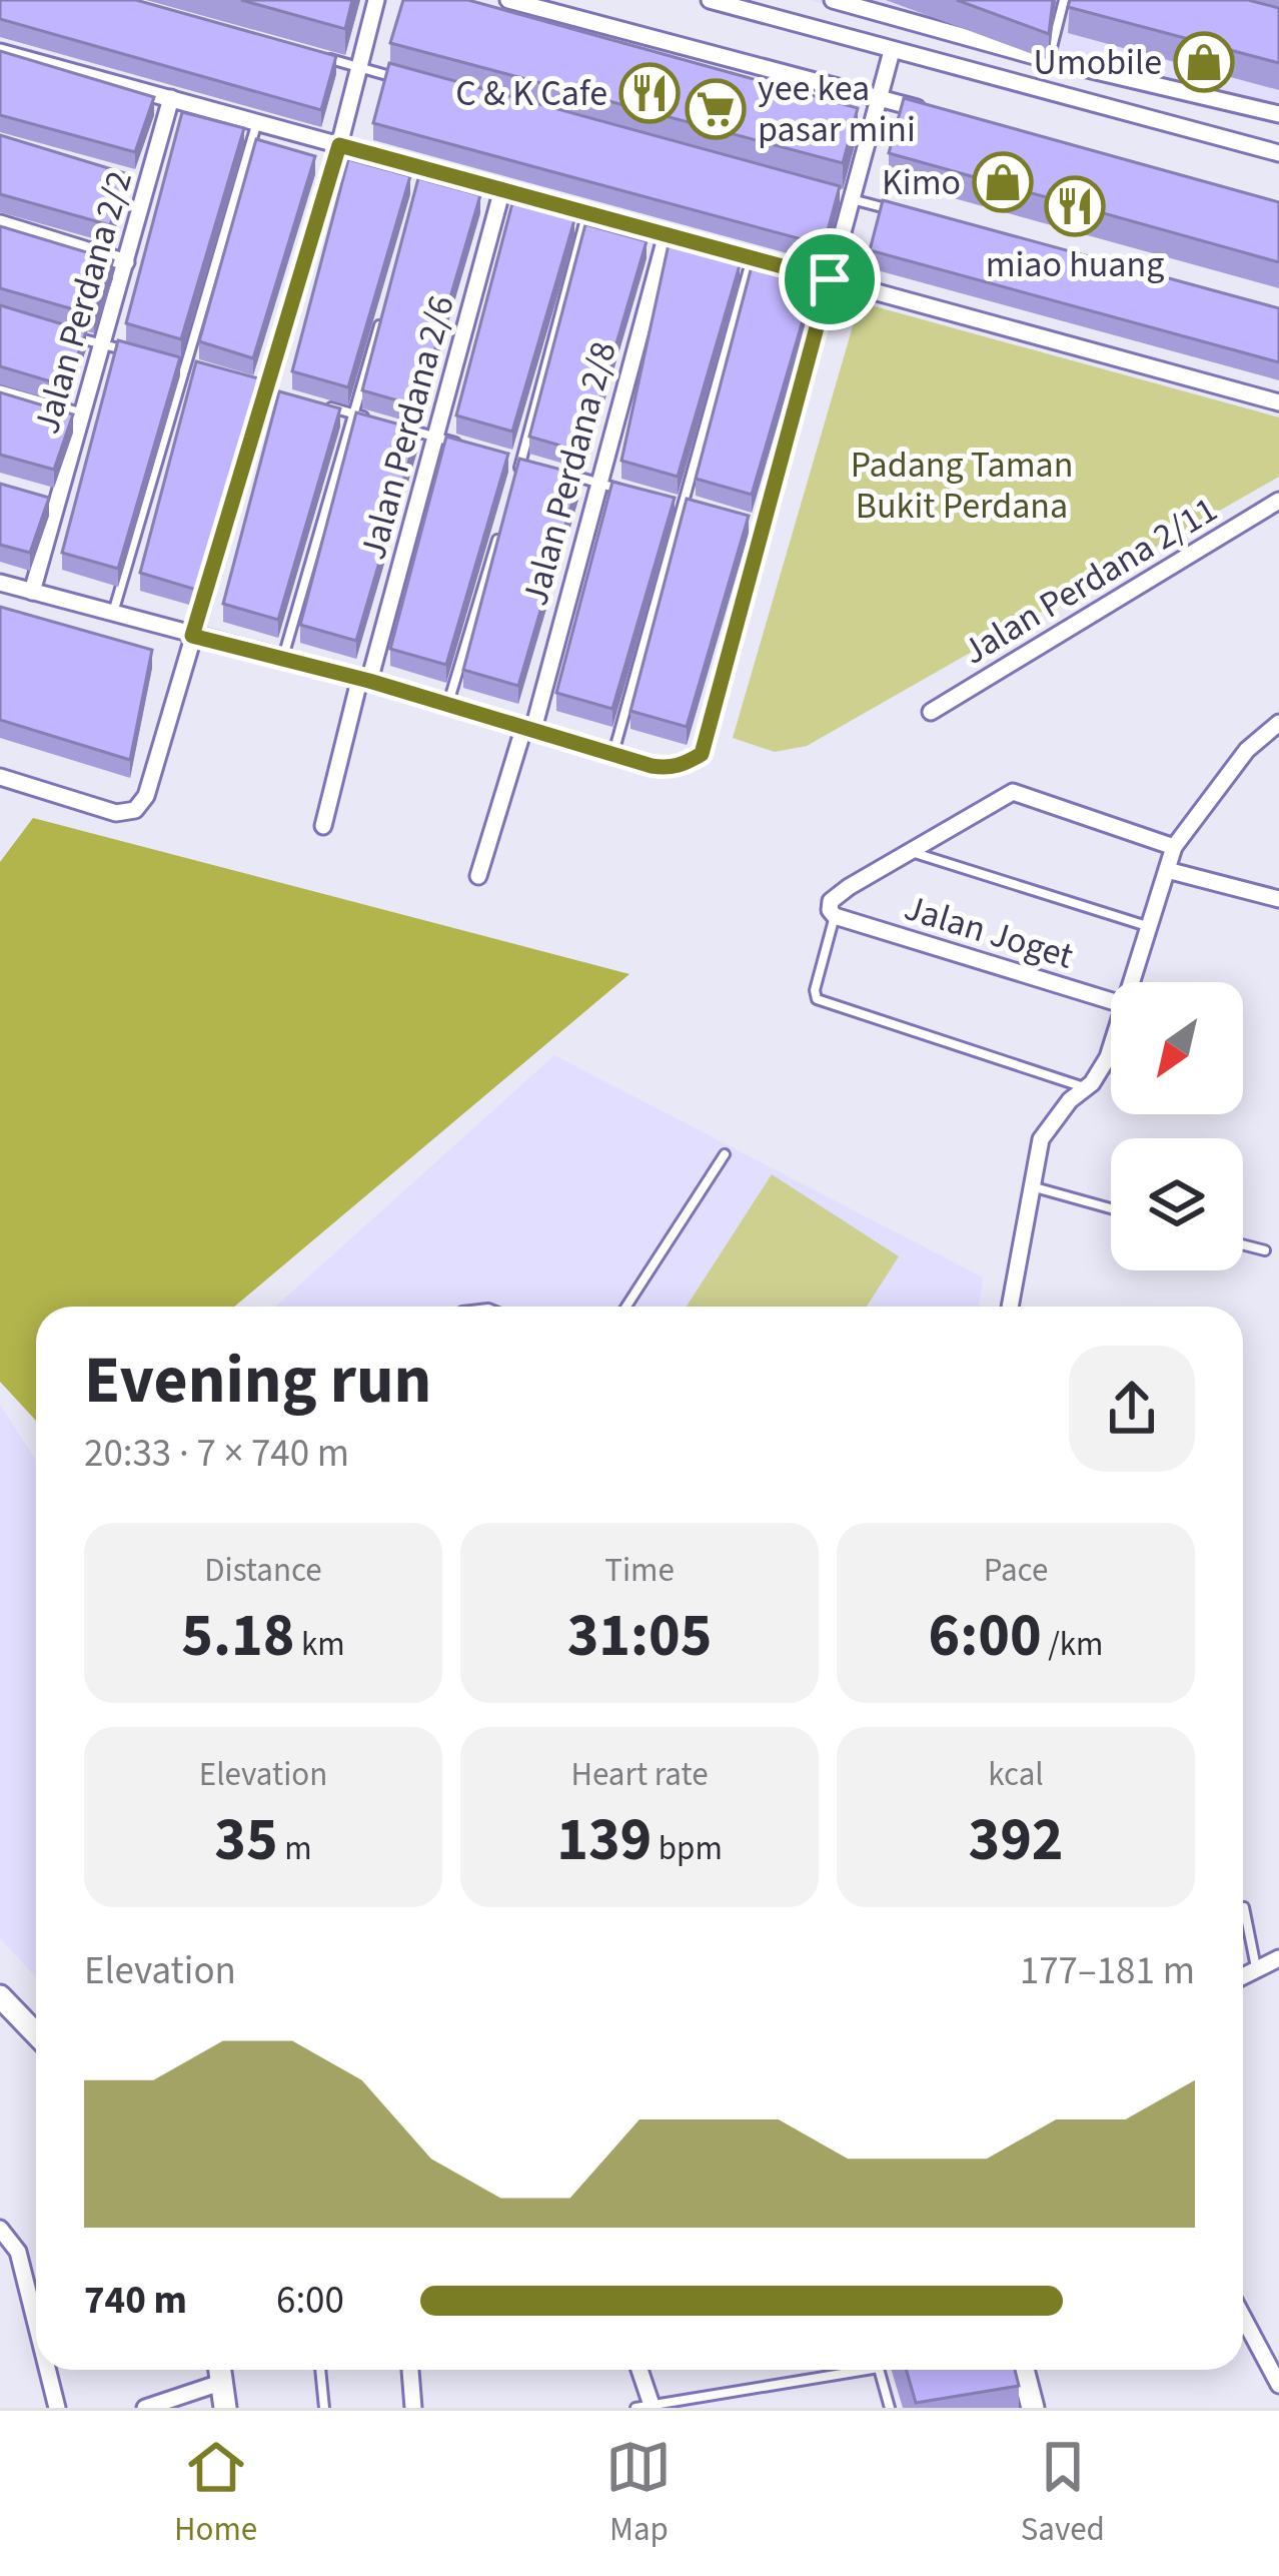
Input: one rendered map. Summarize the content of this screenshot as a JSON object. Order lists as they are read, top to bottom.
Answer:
{
  "streets": {
    "street": [
      "Jalan Perdana 2/2",
      "Jalan Perdana 2/6",
      "Jalan Perdana 2/8",
      "Jalan Perdana 2/11",
      "Jalan Joget"
    ]
  },
  "parks": ["Padang Taman Bukit Perdana"],
  "places": {
    "shop": ["Umobile", "Kimo"],
    "restaurant": ["C & K Cafe", "miao huang"],
    "supermarket": ["yee kea pasar mini"]
  },
  "north": "bottom left",
  "page": {
    "heading": ["Evening run", "20:33 · 7 × 740 m"],
    "stats": [
      ["Distance", "5.18 km"],
      ["Time", "31:05"],
      ["Pace", "6:00 /km"],
      ["Elevation", "35 m"],
      ["Heart rate", "139 bpm"],
      ["kcal", "392"]
    ],
    "chart": ["Elevation", "177–181 m"],
    "list": [
      {
        "name": "740 m",
        "note": "6:00"
      }
    ],
    "tabs": ["Home", "Map", "Saved"]
  }
}
